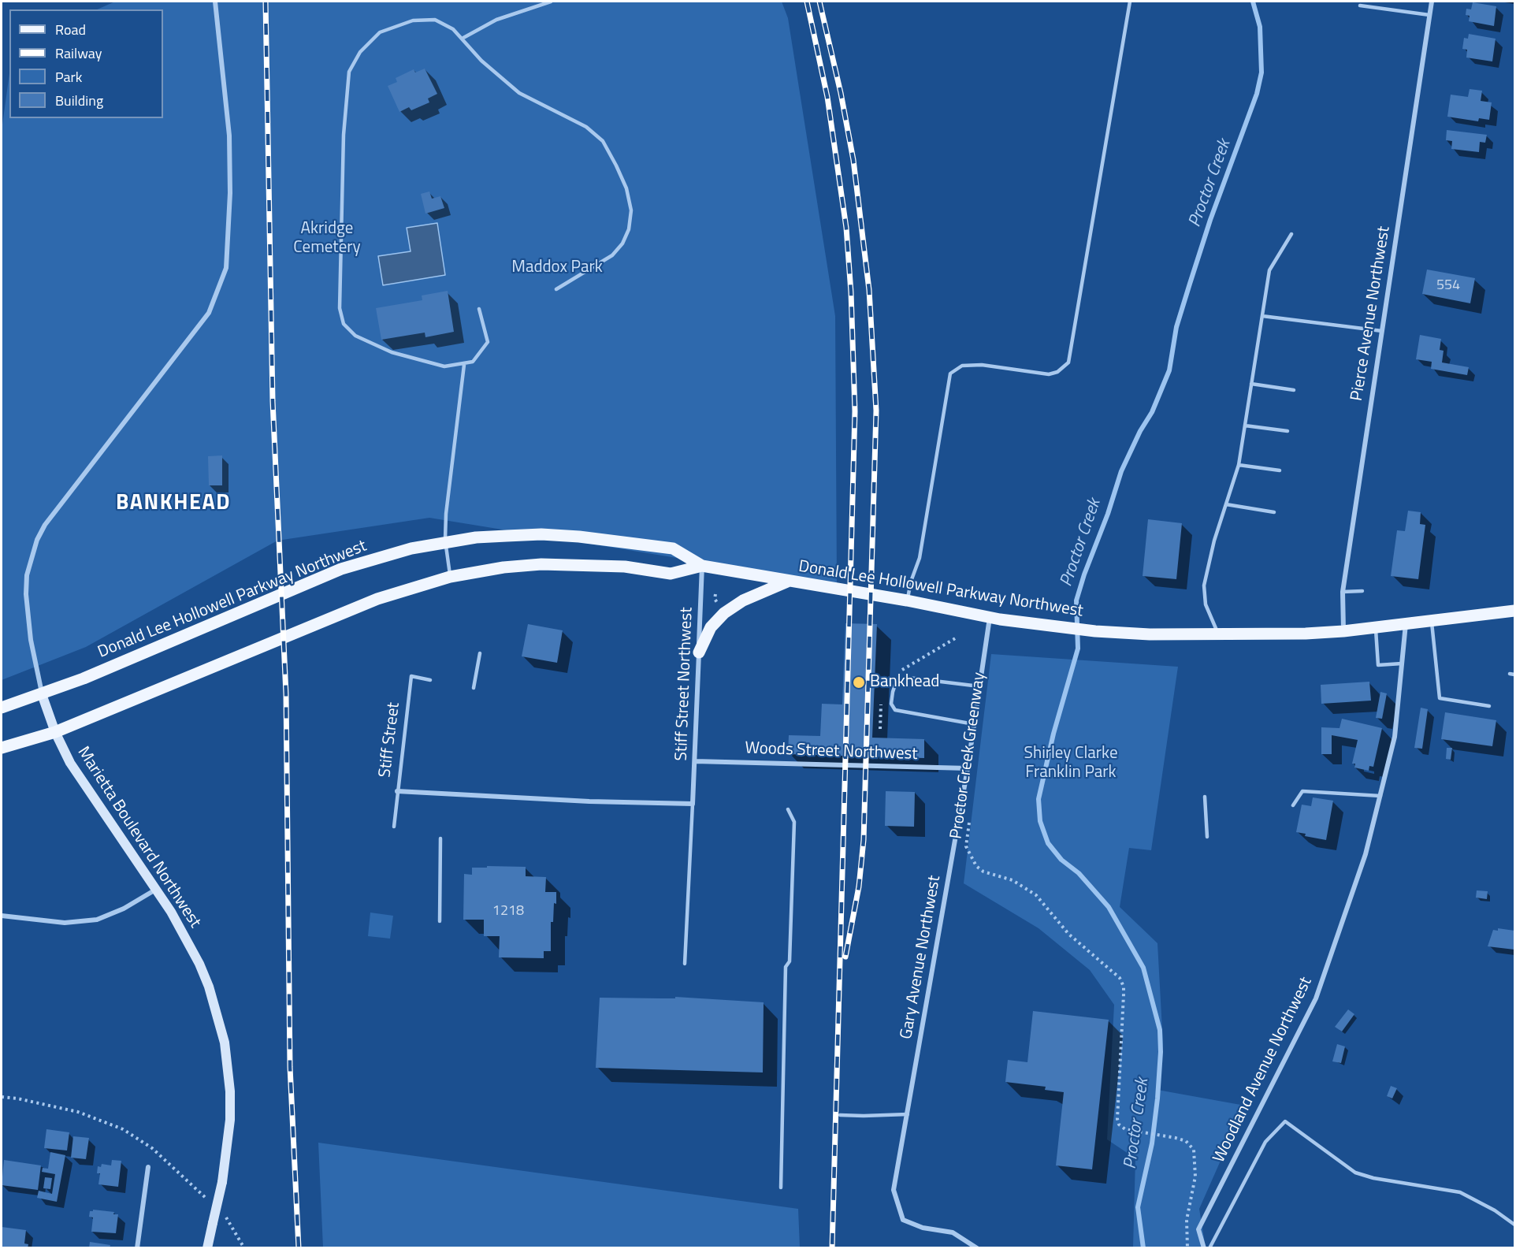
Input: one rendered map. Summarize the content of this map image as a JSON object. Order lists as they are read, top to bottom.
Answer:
{
  "streets": {
    "main road": ["Donald Lee Hollowell Parkway Northwest", "Marietta Boulevard Northwest"],
    "street": [
      "Pierce Avenue Northwest",
      "Stiff Street Northwest",
      "Woods Street Northwest",
      "Gary Avenue Northwest",
      "Woodland Avenue Northwest"
    ],
    "lane": ["Stiff Street"],
    "path": ["Proctor Creek Greenway"]
  },
  "crossings": [
    ["Pierce Avenue Northwest", "Donald Lee Hollowell Parkway Northwest"],
    ["Donald Lee Hollowell Parkway Northwest", "Stiff Street Northwest"],
    ["Donald Lee Hollowell Parkway Northwest", "Marietta Boulevard Northwest"],
    ["Donald Lee Hollowell Parkway Northwest", "Gary Avenue Northwest"],
    ["Donald Lee Hollowell Parkway Northwest", "Woodland Avenue Northwest"],
    ["Stiff Street Northwest", "Woods Street Northwest"],
    ["Woods Street Northwest", "Gary Avenue Northwest"]
  ],
  "districts": ["BANKHEAD"],
  "water": ["Proctor Creek"],
  "parks": ["Akridge Cemetery", "Maddox Park", "Shirley Clarke Franklin Park"],
  "places": ["Bankhead"],
  "house_numbers": ["554", "1218"],
  "legend": [
    "Road",
    "Railway",
    "Park",
    "Building"
  ]
}
